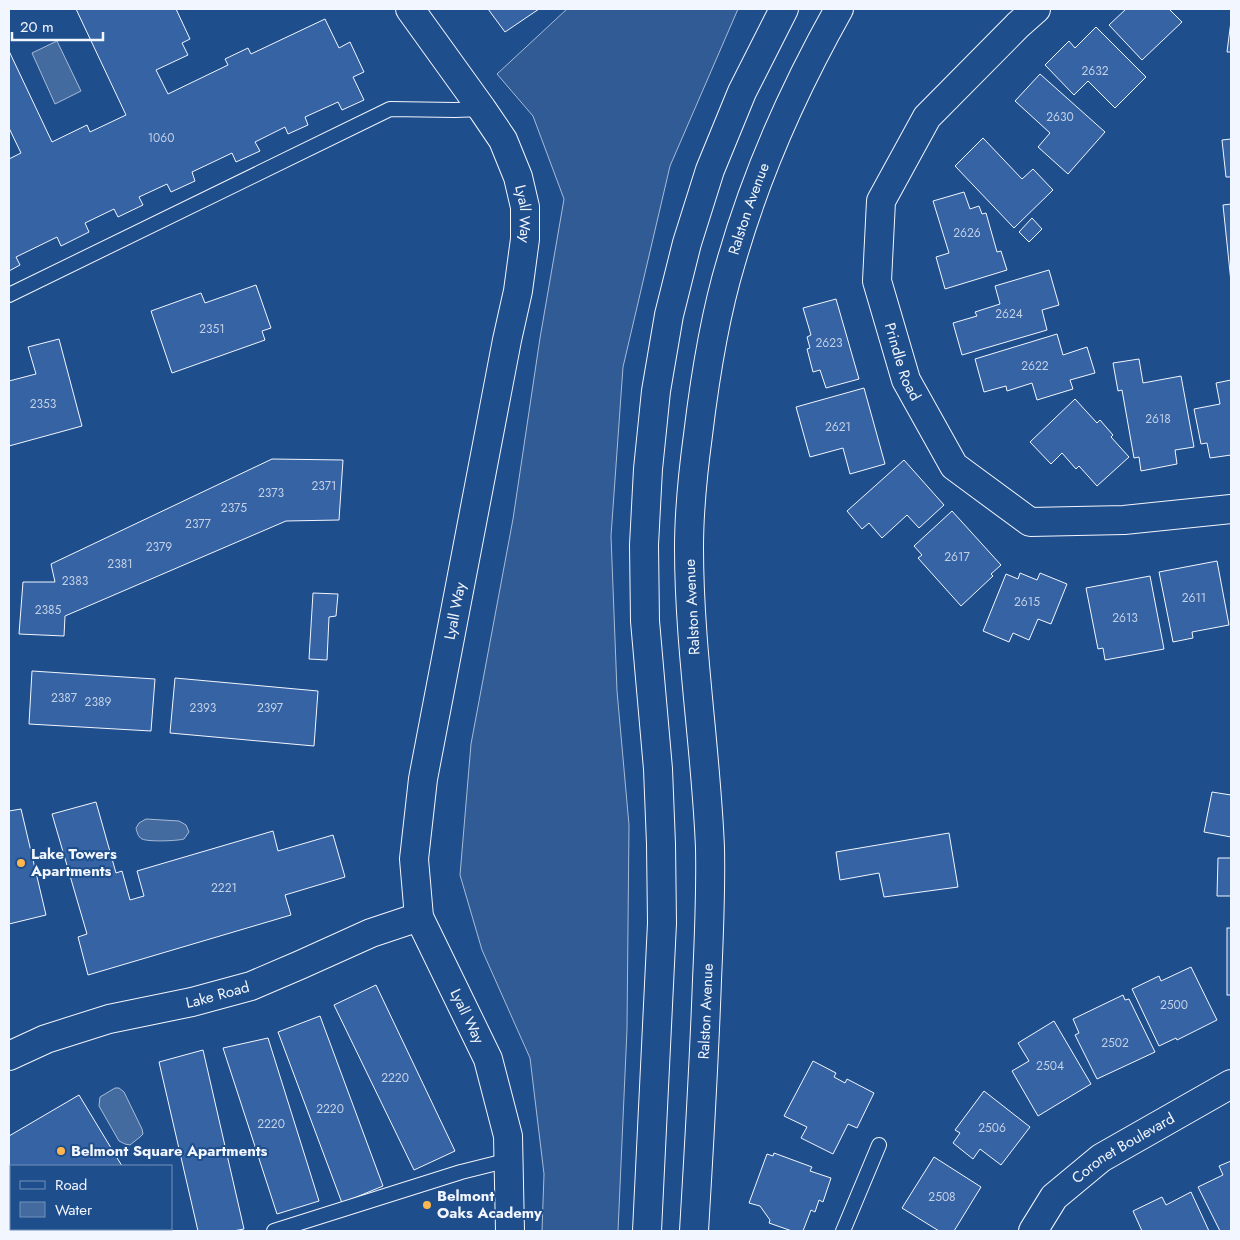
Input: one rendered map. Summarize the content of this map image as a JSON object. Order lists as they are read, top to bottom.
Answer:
{
  "streets": {
    "street": [
      "Ralston Avenue",
      "Lyall Way",
      "Prindle Road",
      "Lake Road",
      "Coronet Boulevard"
    ]
  },
  "crossings": [
    ["Lyall Way", "Lake Road"]
  ],
  "places": ["Lake Towers Apartments", "Belmont Square Apartments", "Belmont Oaks Academy"],
  "house_numbers": [
    "2632",
    "2630",
    "1060",
    "2626",
    "2624",
    "2351",
    "2623",
    "2622",
    "2353",
    "2618",
    "2621",
    "2371",
    "2373",
    "2375",
    "2377",
    "2379",
    "2617",
    "2381",
    "2383",
    "2611",
    "2615",
    "2385",
    "2613",
    "2387",
    "2389",
    "2393",
    "2397",
    "2221",
    "2500",
    "2502",
    "2504",
    "2220",
    "2220",
    "2220",
    "2506",
    "2508"
  ],
  "legend": ["Road", "Water"],
  "scale_bar": "20 m"
}
